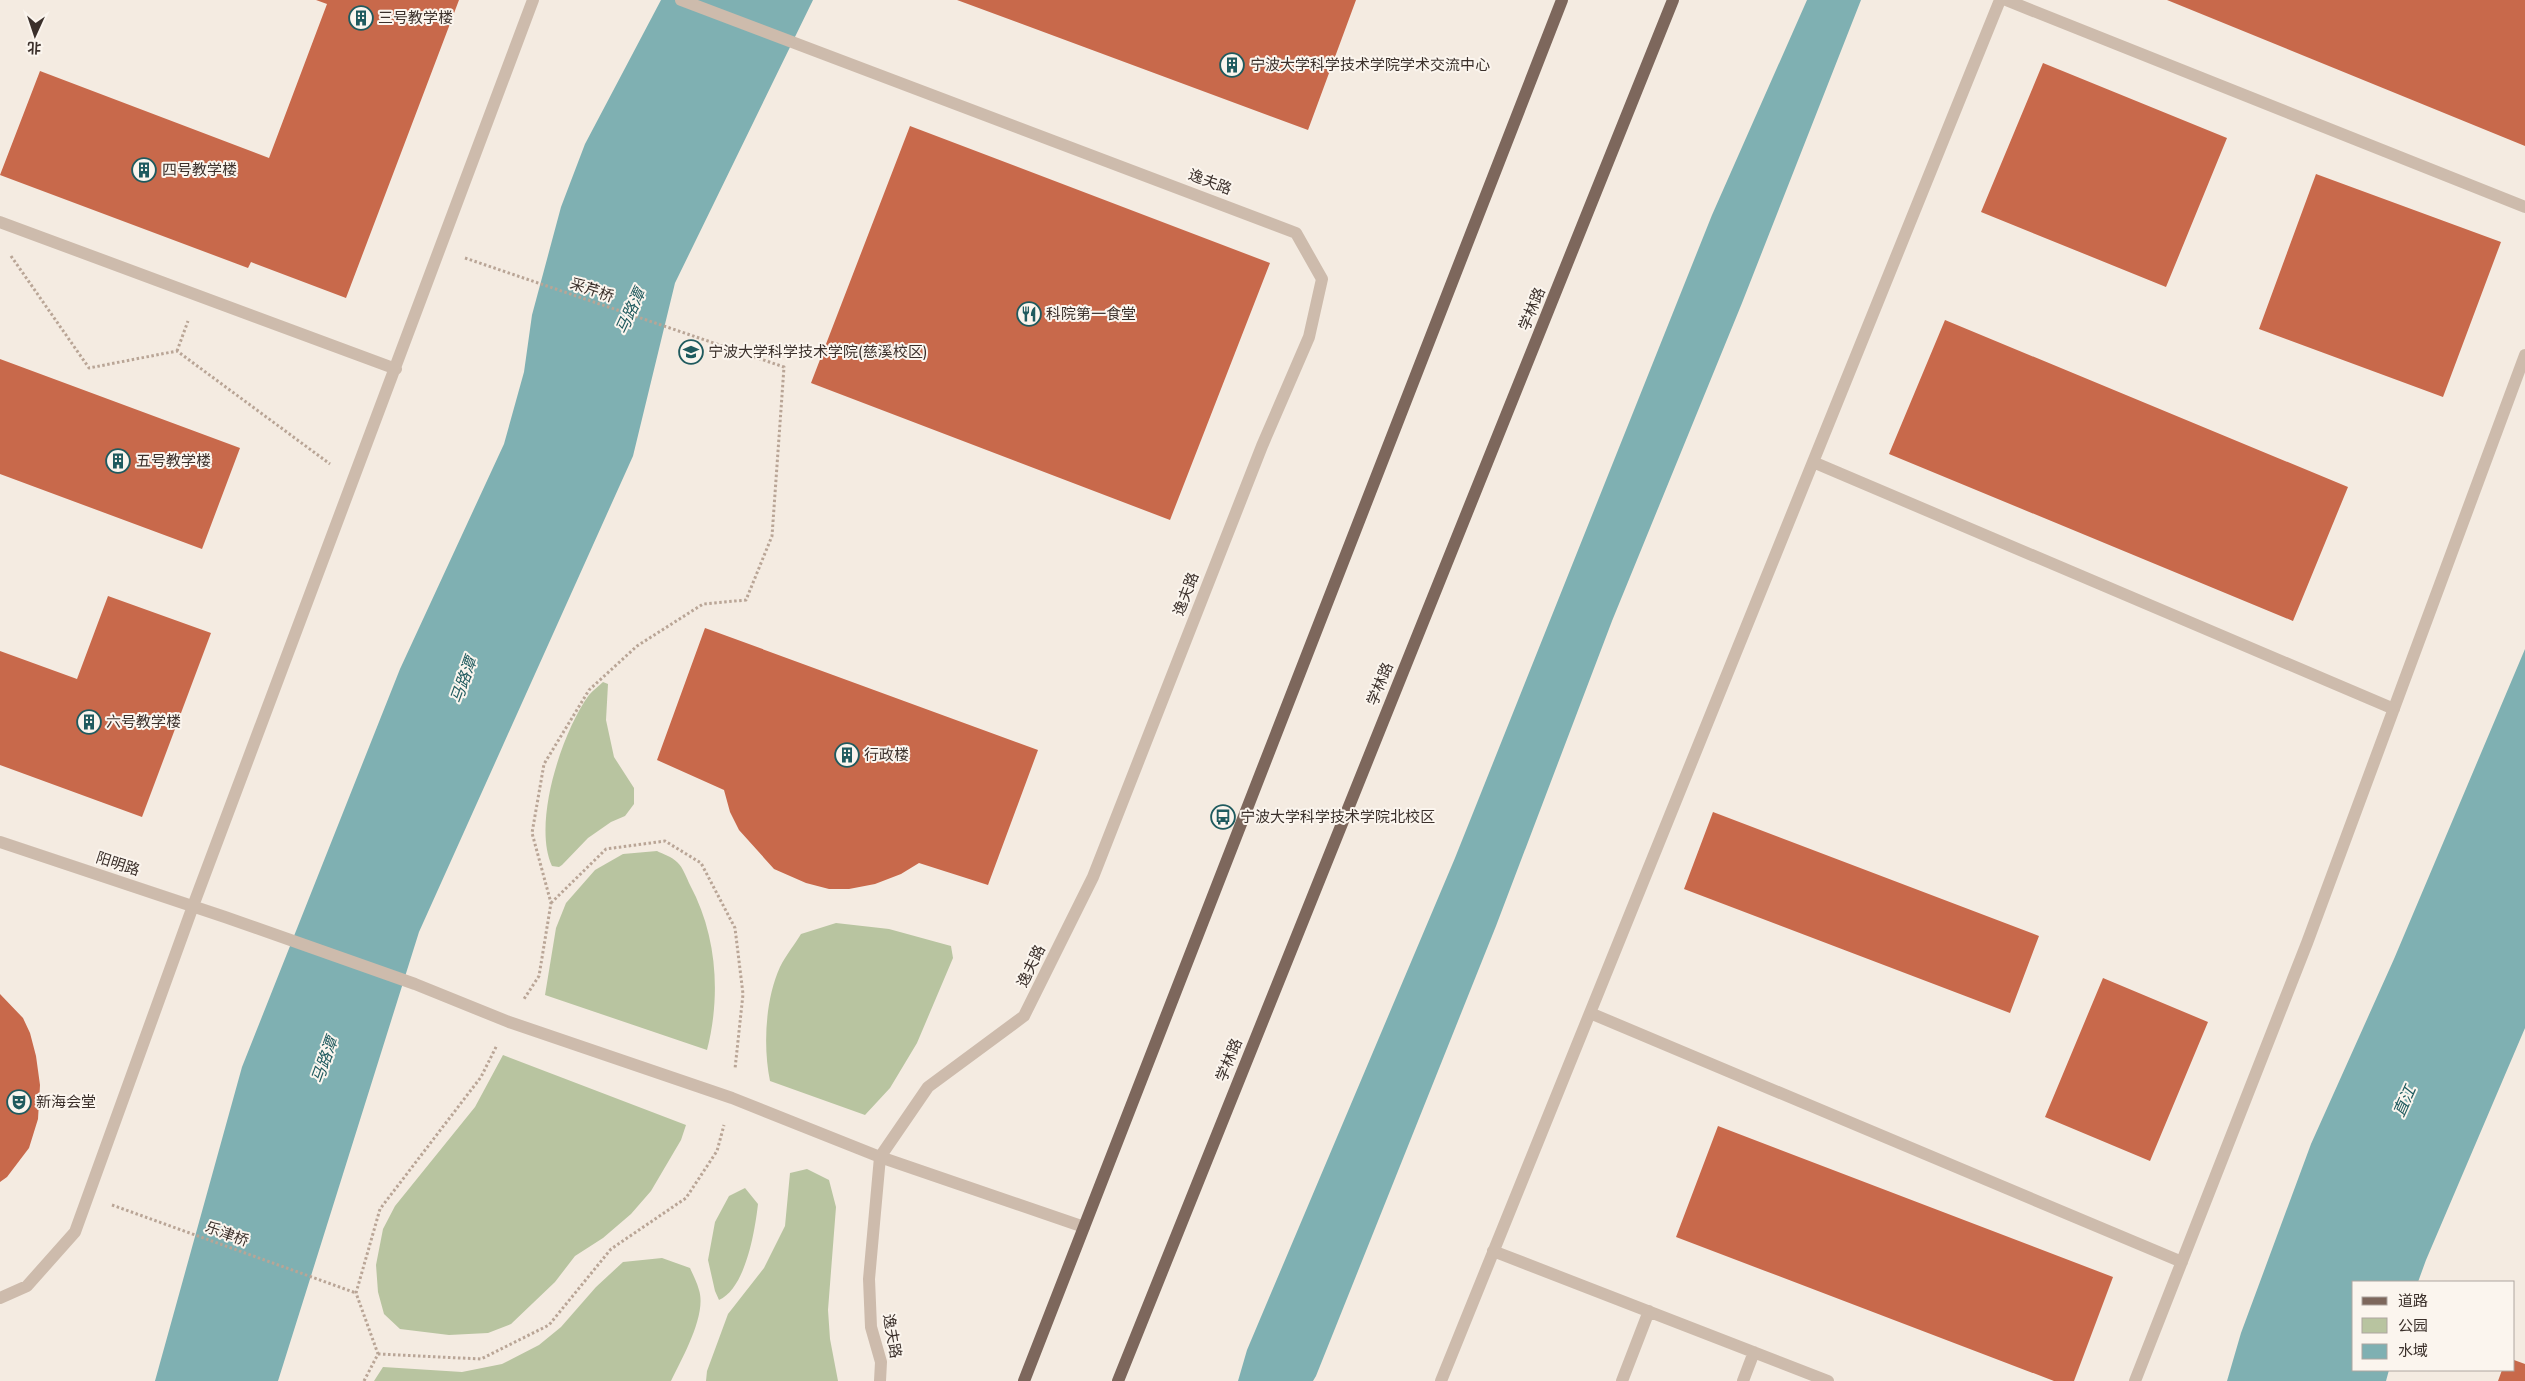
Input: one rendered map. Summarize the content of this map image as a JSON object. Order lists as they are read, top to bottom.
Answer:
{
  "streets": {
    "main road": ["学林路"],
    "street": ["逸夫路", "阳明路"],
    "path": ["采芹桥", "乐津桥"]
  },
  "crossings": [
    ["逸夫路", "阳明路"]
  ],
  "water": ["马路潭", "直江"],
  "places": {
    "building": [
      "三号教学楼",
      "宁波大学科学技术学院学术交流中心",
      "四号教学楼",
      "五号教学楼",
      "六号教学楼",
      "行政楼"
    ],
    "restaurant": ["科院第一食堂"],
    "school or university": ["宁波大学科学技术学院(慈溪校区)"],
    "bus stop": ["宁波大学科学技术学院北校区"],
    "theatre": ["新海会堂"]
  },
  "legend": ["道路", "公园", "水域"],
  "north": "bottom"
}
